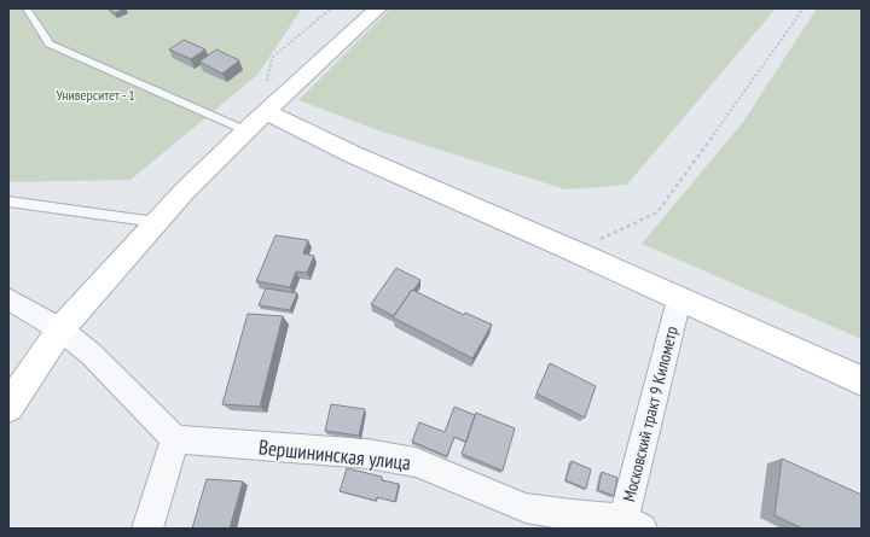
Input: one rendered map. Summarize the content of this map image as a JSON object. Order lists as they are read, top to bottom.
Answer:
{
  "streets": {
    "street": ["Московский тракт 9 Километр", "Вершининская улица"]
  },
  "crossings": [
    ["Московский тракт 9 Километр", "Вершининская улица"]
  ],
  "parks": ["Университет - 1"]
}
